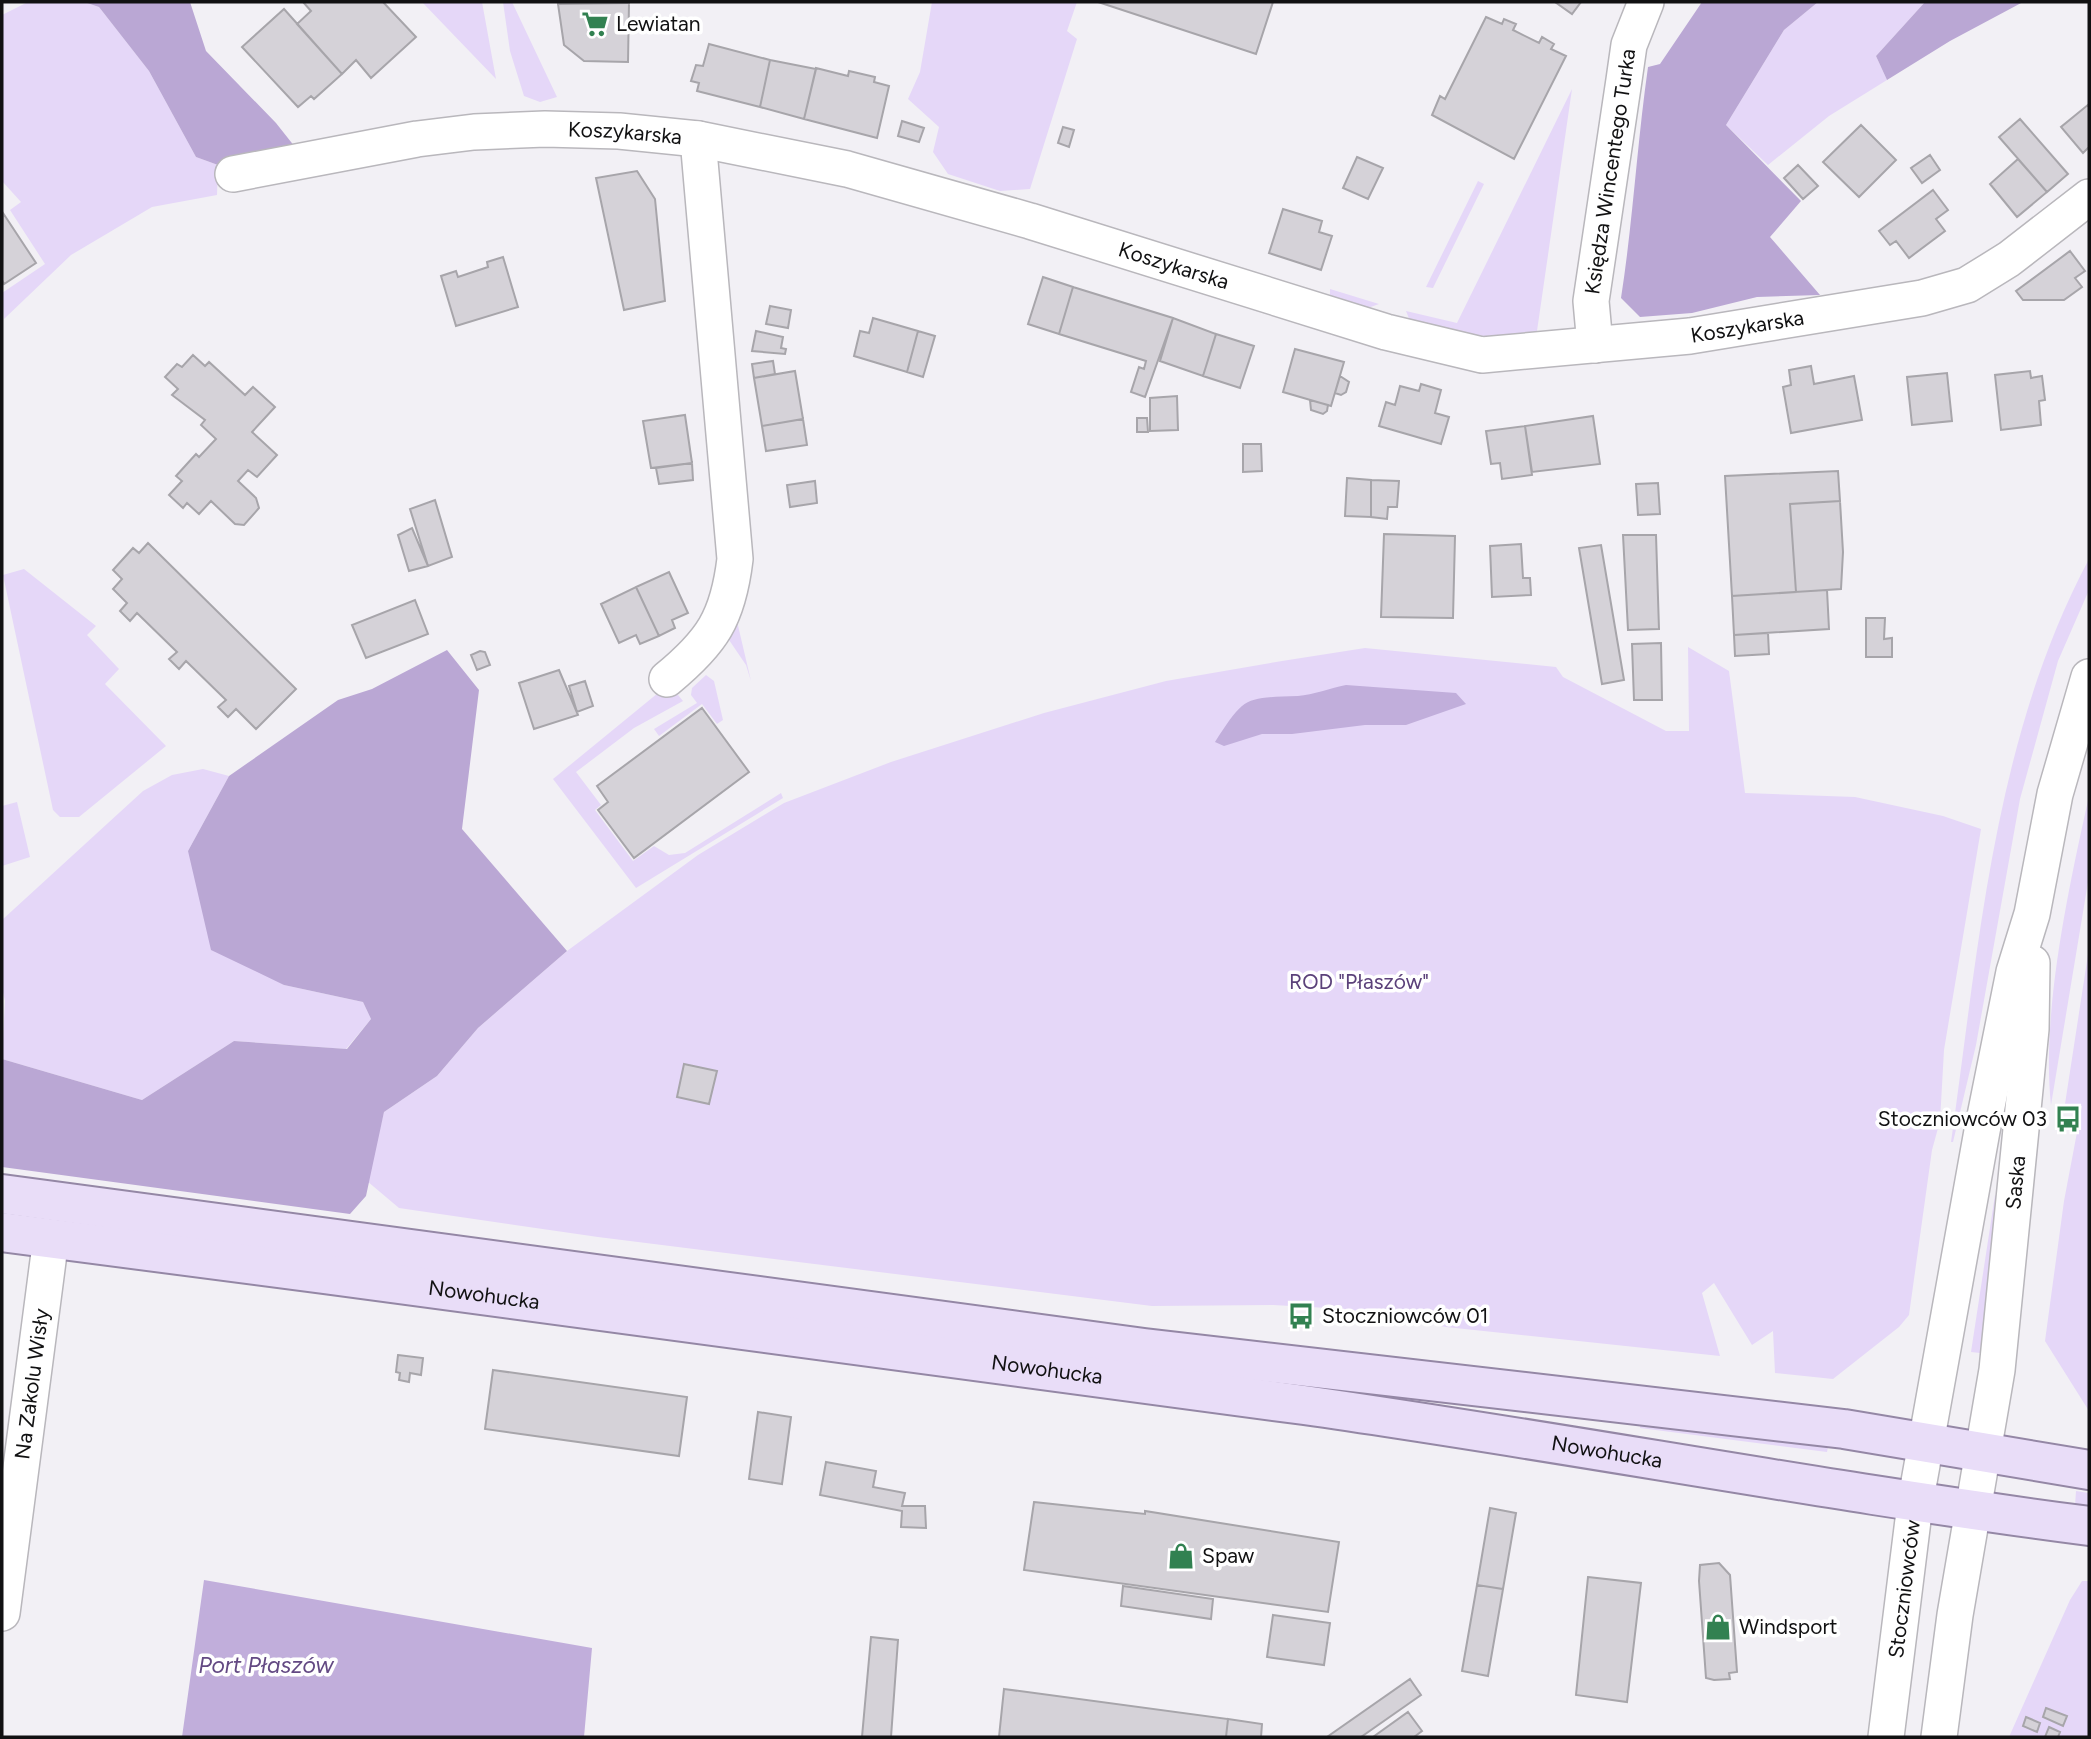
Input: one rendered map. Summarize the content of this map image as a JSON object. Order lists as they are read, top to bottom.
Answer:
{
  "streets": {
    "main road": ["Nowohucka"],
    "street": [
      "Koszykarska",
      "Księdza Wincentego Turka",
      "Saska",
      "Na Zakolu Wisły",
      "Stoczniowców"
    ]
  },
  "crossings": [
    ["Koszykarska", "Księdza Wincentego Turka"],
    ["Saska", "Nowohucka"],
    ["Saska", "Stoczniowców"],
    ["Nowohucka", "Na Zakolu Wisły"],
    ["Nowohucka", "Stoczniowców"]
  ],
  "water": ["Port Płaszów"],
  "parks": ["ROD \"Płaszów\""],
  "places": {
    "supermarket": ["Lewiatan"],
    "bus stop": ["Stoczniowców 03", "Stoczniowców 01"],
    "shop": ["Spaw", "Windsport"]
  }
}
